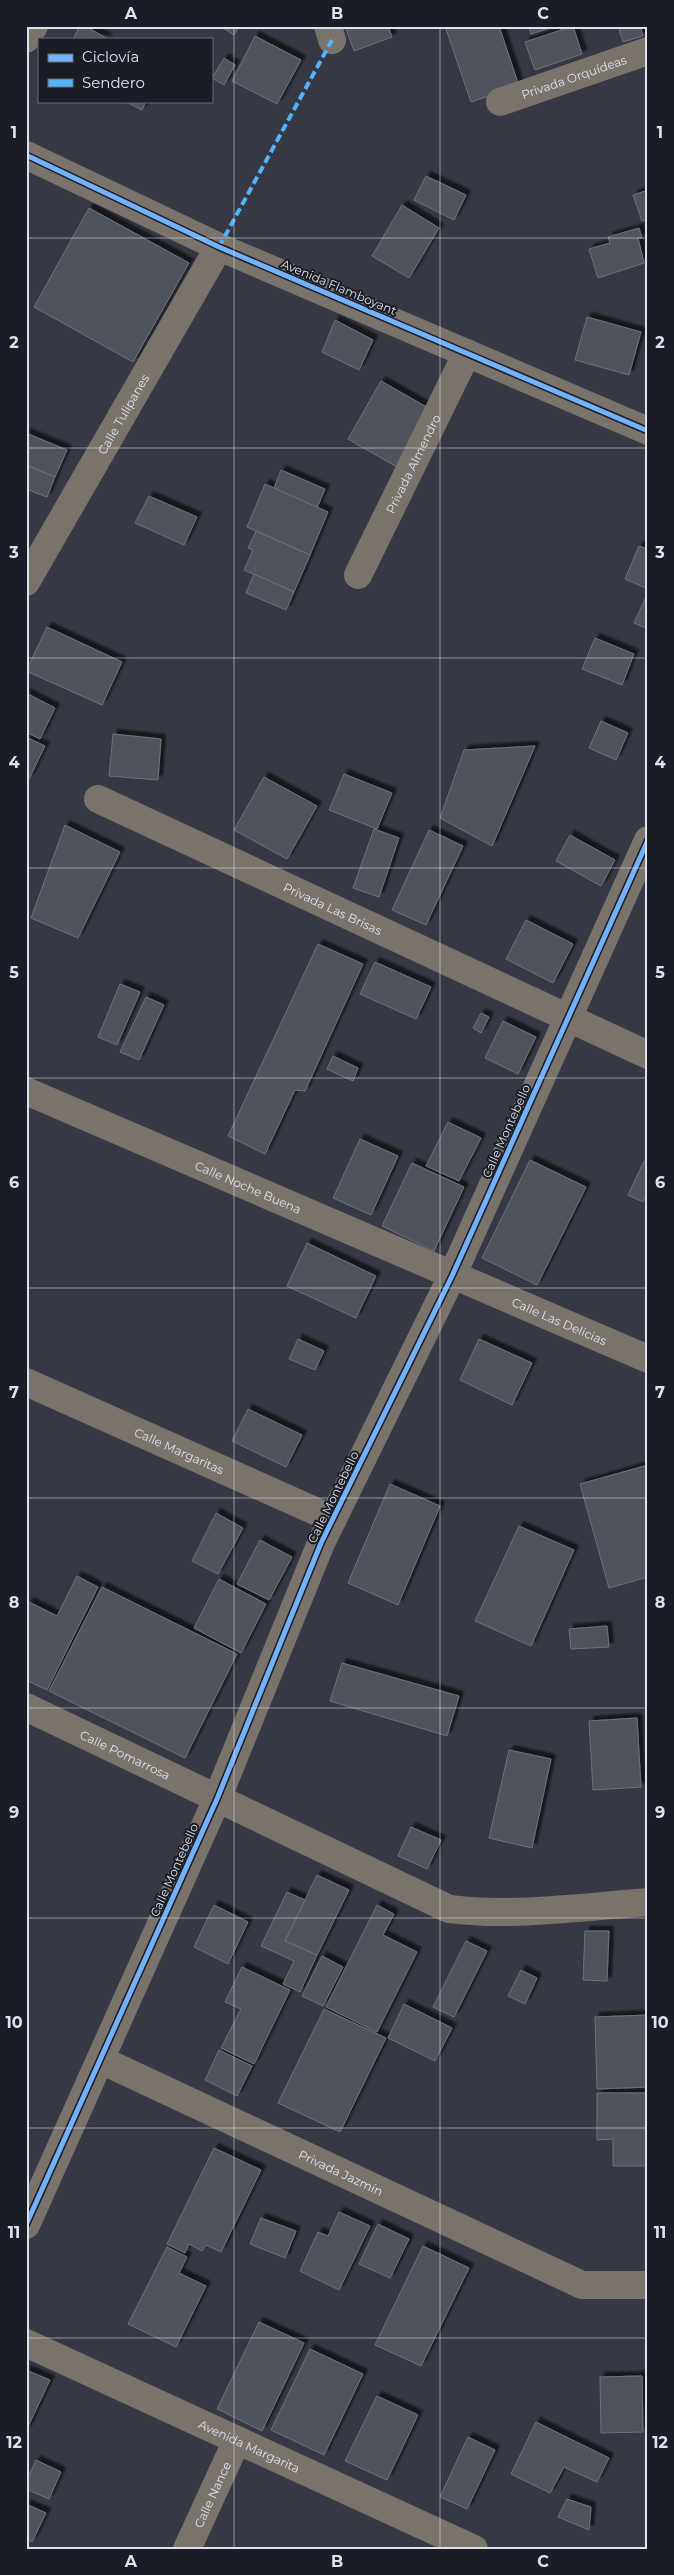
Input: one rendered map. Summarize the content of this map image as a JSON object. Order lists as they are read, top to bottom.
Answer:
{
  "streets": {
    "street": [
      "Privada Orquídeas",
      "Avenida Flamboyant",
      "Calle Tulipanes",
      "Privada Almendro",
      "Privada Las Brisas",
      "Calle Montebello",
      "Calle Noche Buena",
      "Calle Las Delicias",
      "Calle Margaritas",
      "Calle Pomarrosa",
      "Privada Jazmín",
      "Avenida Margarita",
      "Calle Nance"
    ]
  },
  "crossings": [
    ["Avenida Flamboyant", "Calle Tulipanes"],
    ["Avenida Flamboyant", "Privada Almendro"],
    ["Privada Las Brisas", "Calle Montebello"],
    ["Calle Montebello", "Calle Noche Buena"],
    ["Calle Montebello", "Calle Las Delicias"],
    ["Calle Montebello", "Calle Margaritas"],
    ["Calle Montebello", "Calle Pomarrosa"],
    ["Calle Montebello", "Privada Jazmín"],
    ["Calle Noche Buena", "Calle Las Delicias"],
    ["Avenida Margarita", "Calle Nance"]
  ],
  "legend": ["Ciclovía", "Sendero"],
  "grid": {
    "columns": ["A", "B", "C"],
    "rows": [
      "1",
      "2",
      "3",
      "4",
      "5",
      "6",
      "7",
      "8",
      "9",
      "10",
      "11",
      "12"
    ]
  }
}
